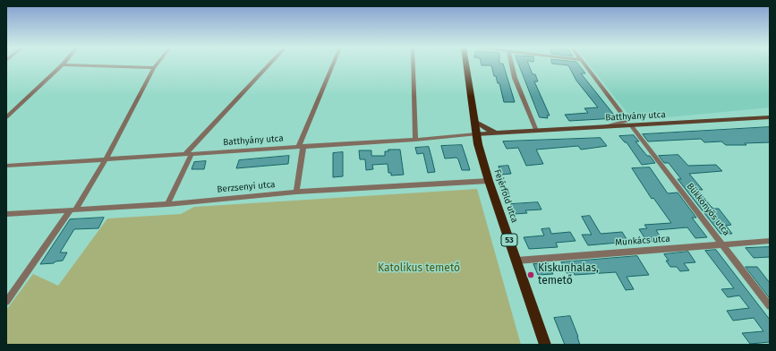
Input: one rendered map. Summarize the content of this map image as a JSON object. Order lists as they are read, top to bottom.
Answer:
{
  "streets": {
    "main road": ["Batthyány utca", "Fejérföld utca", "53"],
    "street": ["Berzsenyi utca", "Bükkönyös utca", "Munkács utca"]
  },
  "crossings": [
    ["Batthyány utca", "Fejérföld utca"],
    ["Batthyány utca", "Bükkönyös utca"],
    ["Batthyány utca", "53"],
    ["Berzsenyi utca", "Fejérföld utca"],
    ["Fejérföld utca", "53"],
    ["Fejérföld utca", "Munkács utca"],
    ["Bükkönyös utca", "Munkács utca"]
  ],
  "parks": ["Katolikus temető"],
  "places": ["Kiskunhalas, temető"]
}
